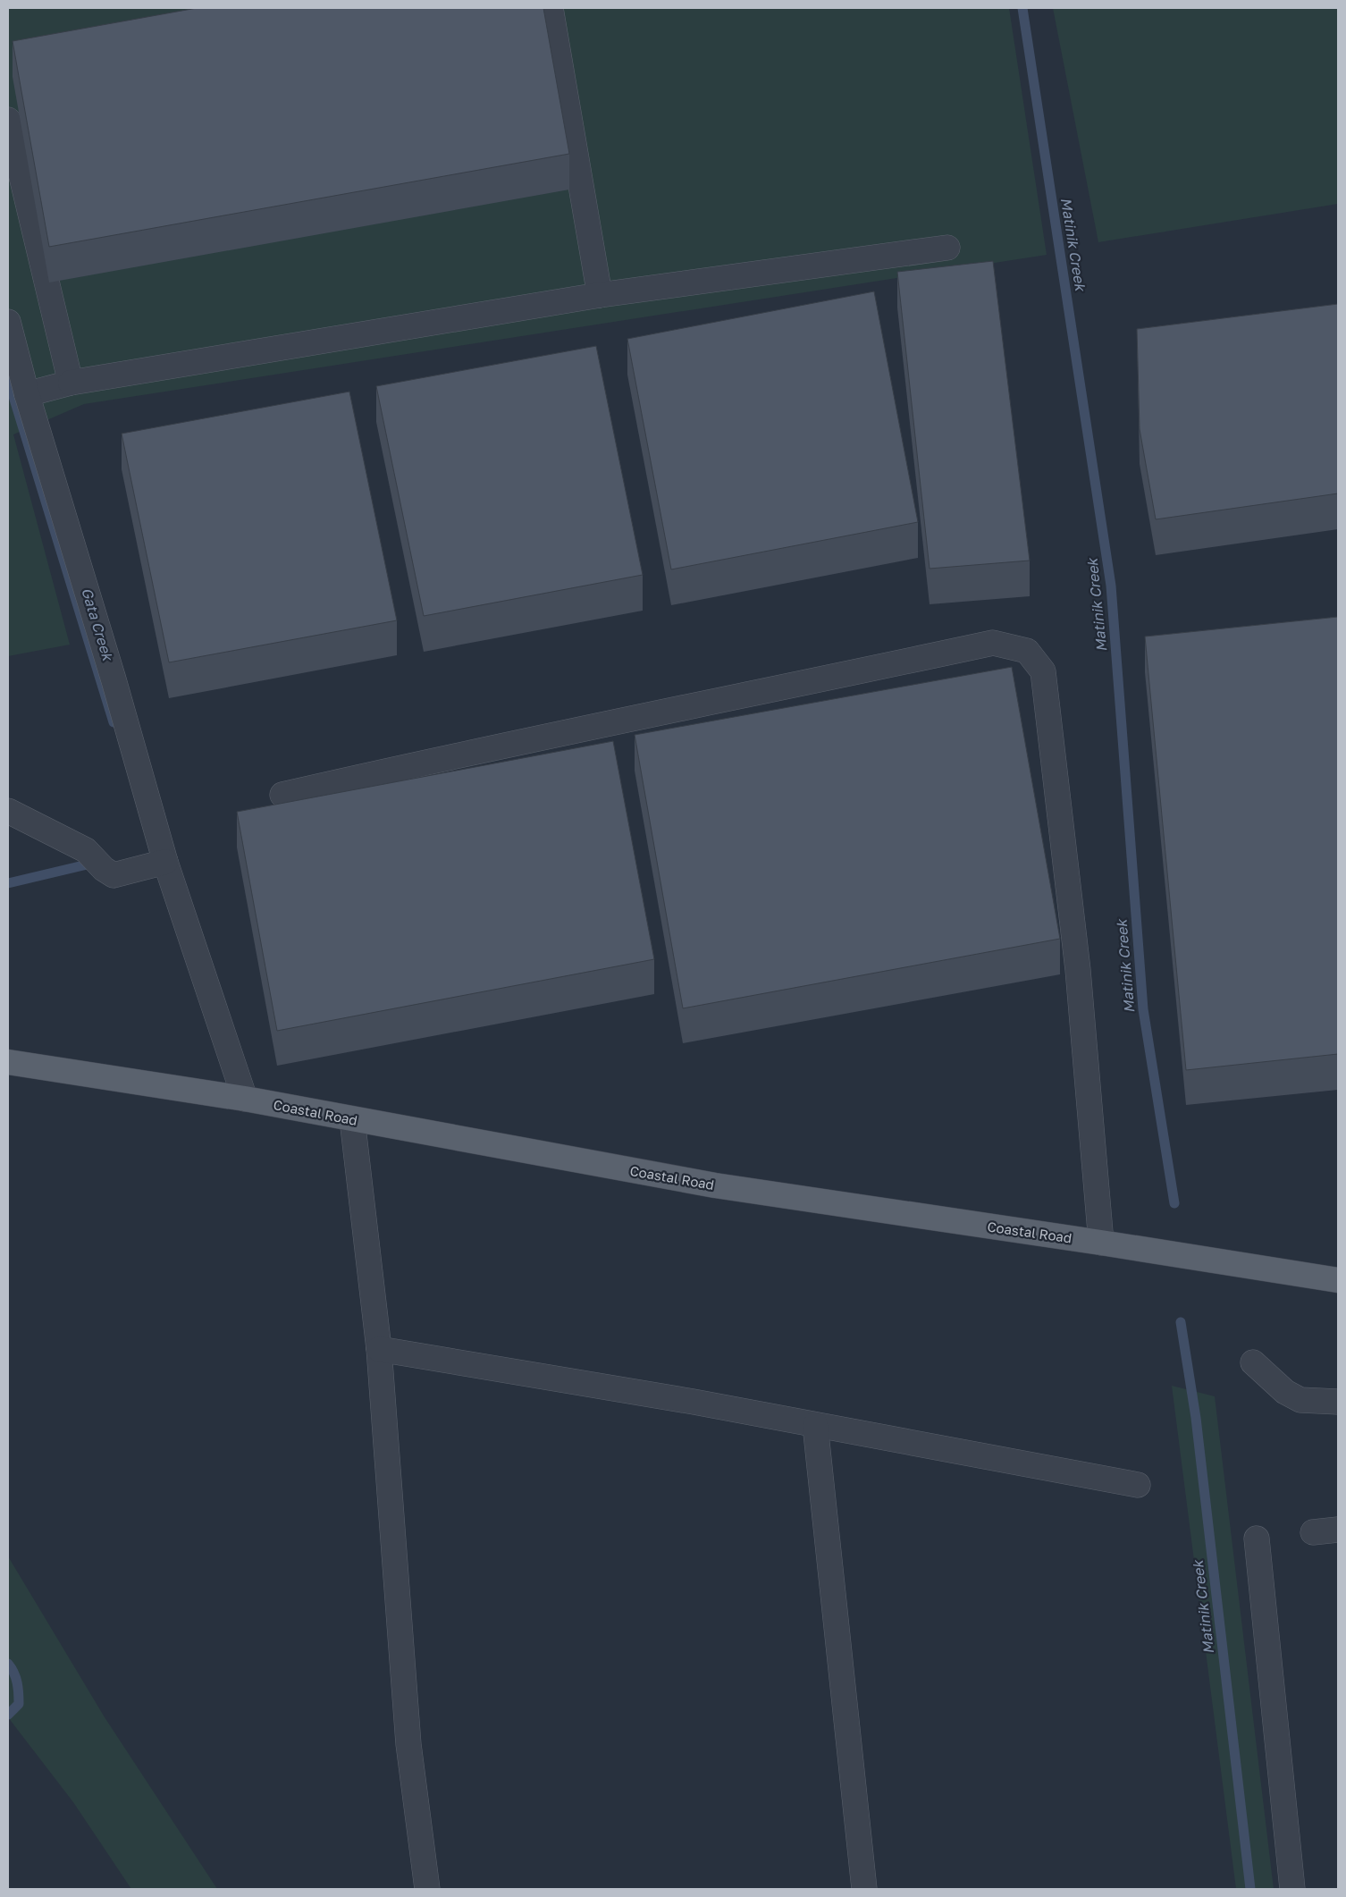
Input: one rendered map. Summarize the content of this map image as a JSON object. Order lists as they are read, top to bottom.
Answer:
{
  "streets": {
    "main road": ["Coastal Road"]
  },
  "water": ["Matinik Creek", "Gata Creek"]
}
